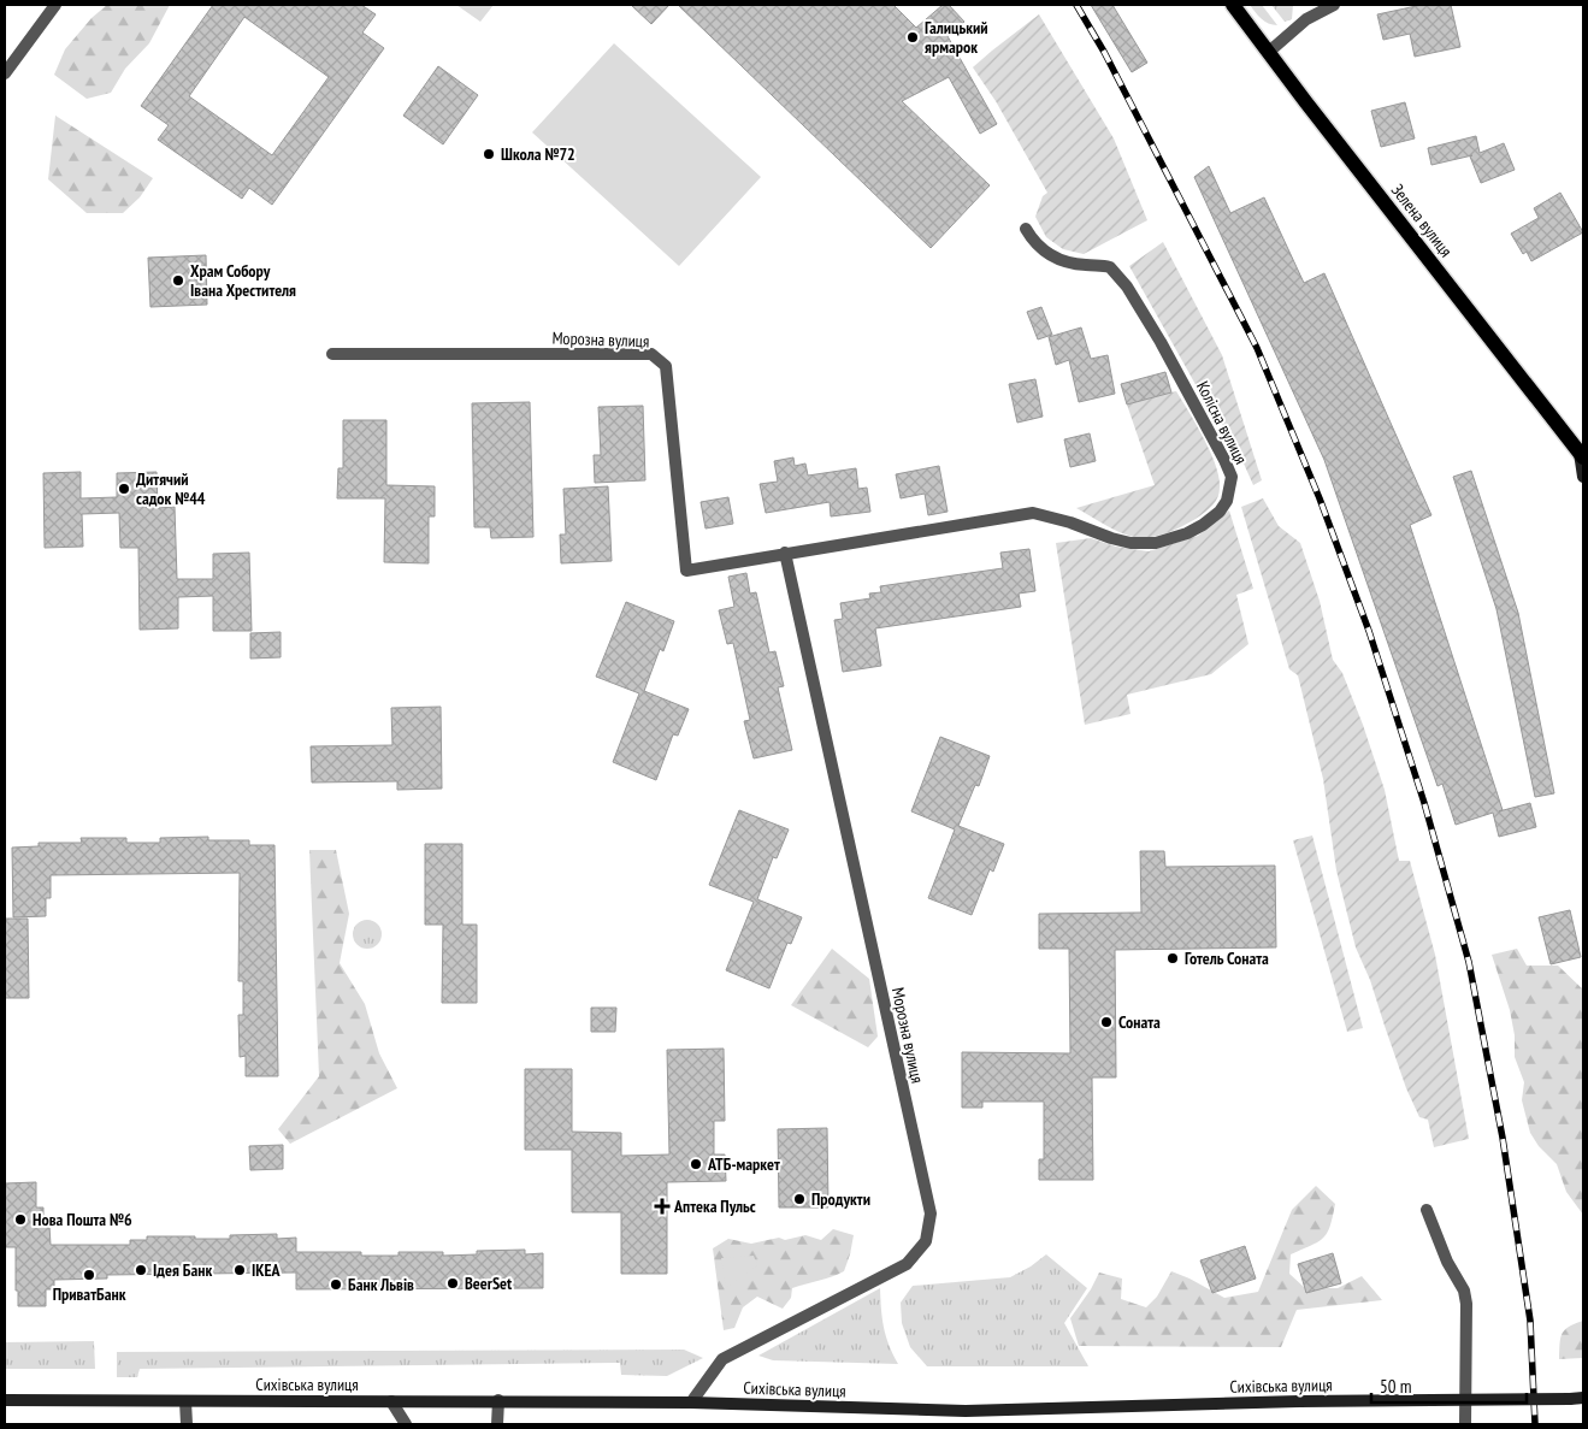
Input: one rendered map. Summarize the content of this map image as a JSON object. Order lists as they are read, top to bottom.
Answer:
{
  "streets": {
    "main road": ["Зелена вулиця", "Сихівська вулиця"],
    "street": ["Морозна вулиця", "Колісна вулиця"]
  },
  "crossings": [
    ["Морозна вулиця", "Колісна вулиця"],
    ["Морозна вулиця", "Сихівська вулиця"]
  ],
  "places": {
    "other": [
      "Галицький ярмарок",
      "Школа №72",
      "Храм Собору Івана Хрестителя",
      "Дитячий садок №44",
      "Готель Соната",
      "Соната",
      "АТБ-маркет",
      "Продукти",
      "Нова Пошта №6",
      "Ідея Банк",
      "IKEA",
      "ПриватБанк",
      "BeerSet",
      "Банк Львів"
    ],
    "health": ["Аптека Пульс"]
  },
  "scale_bar": "50 m"
}
